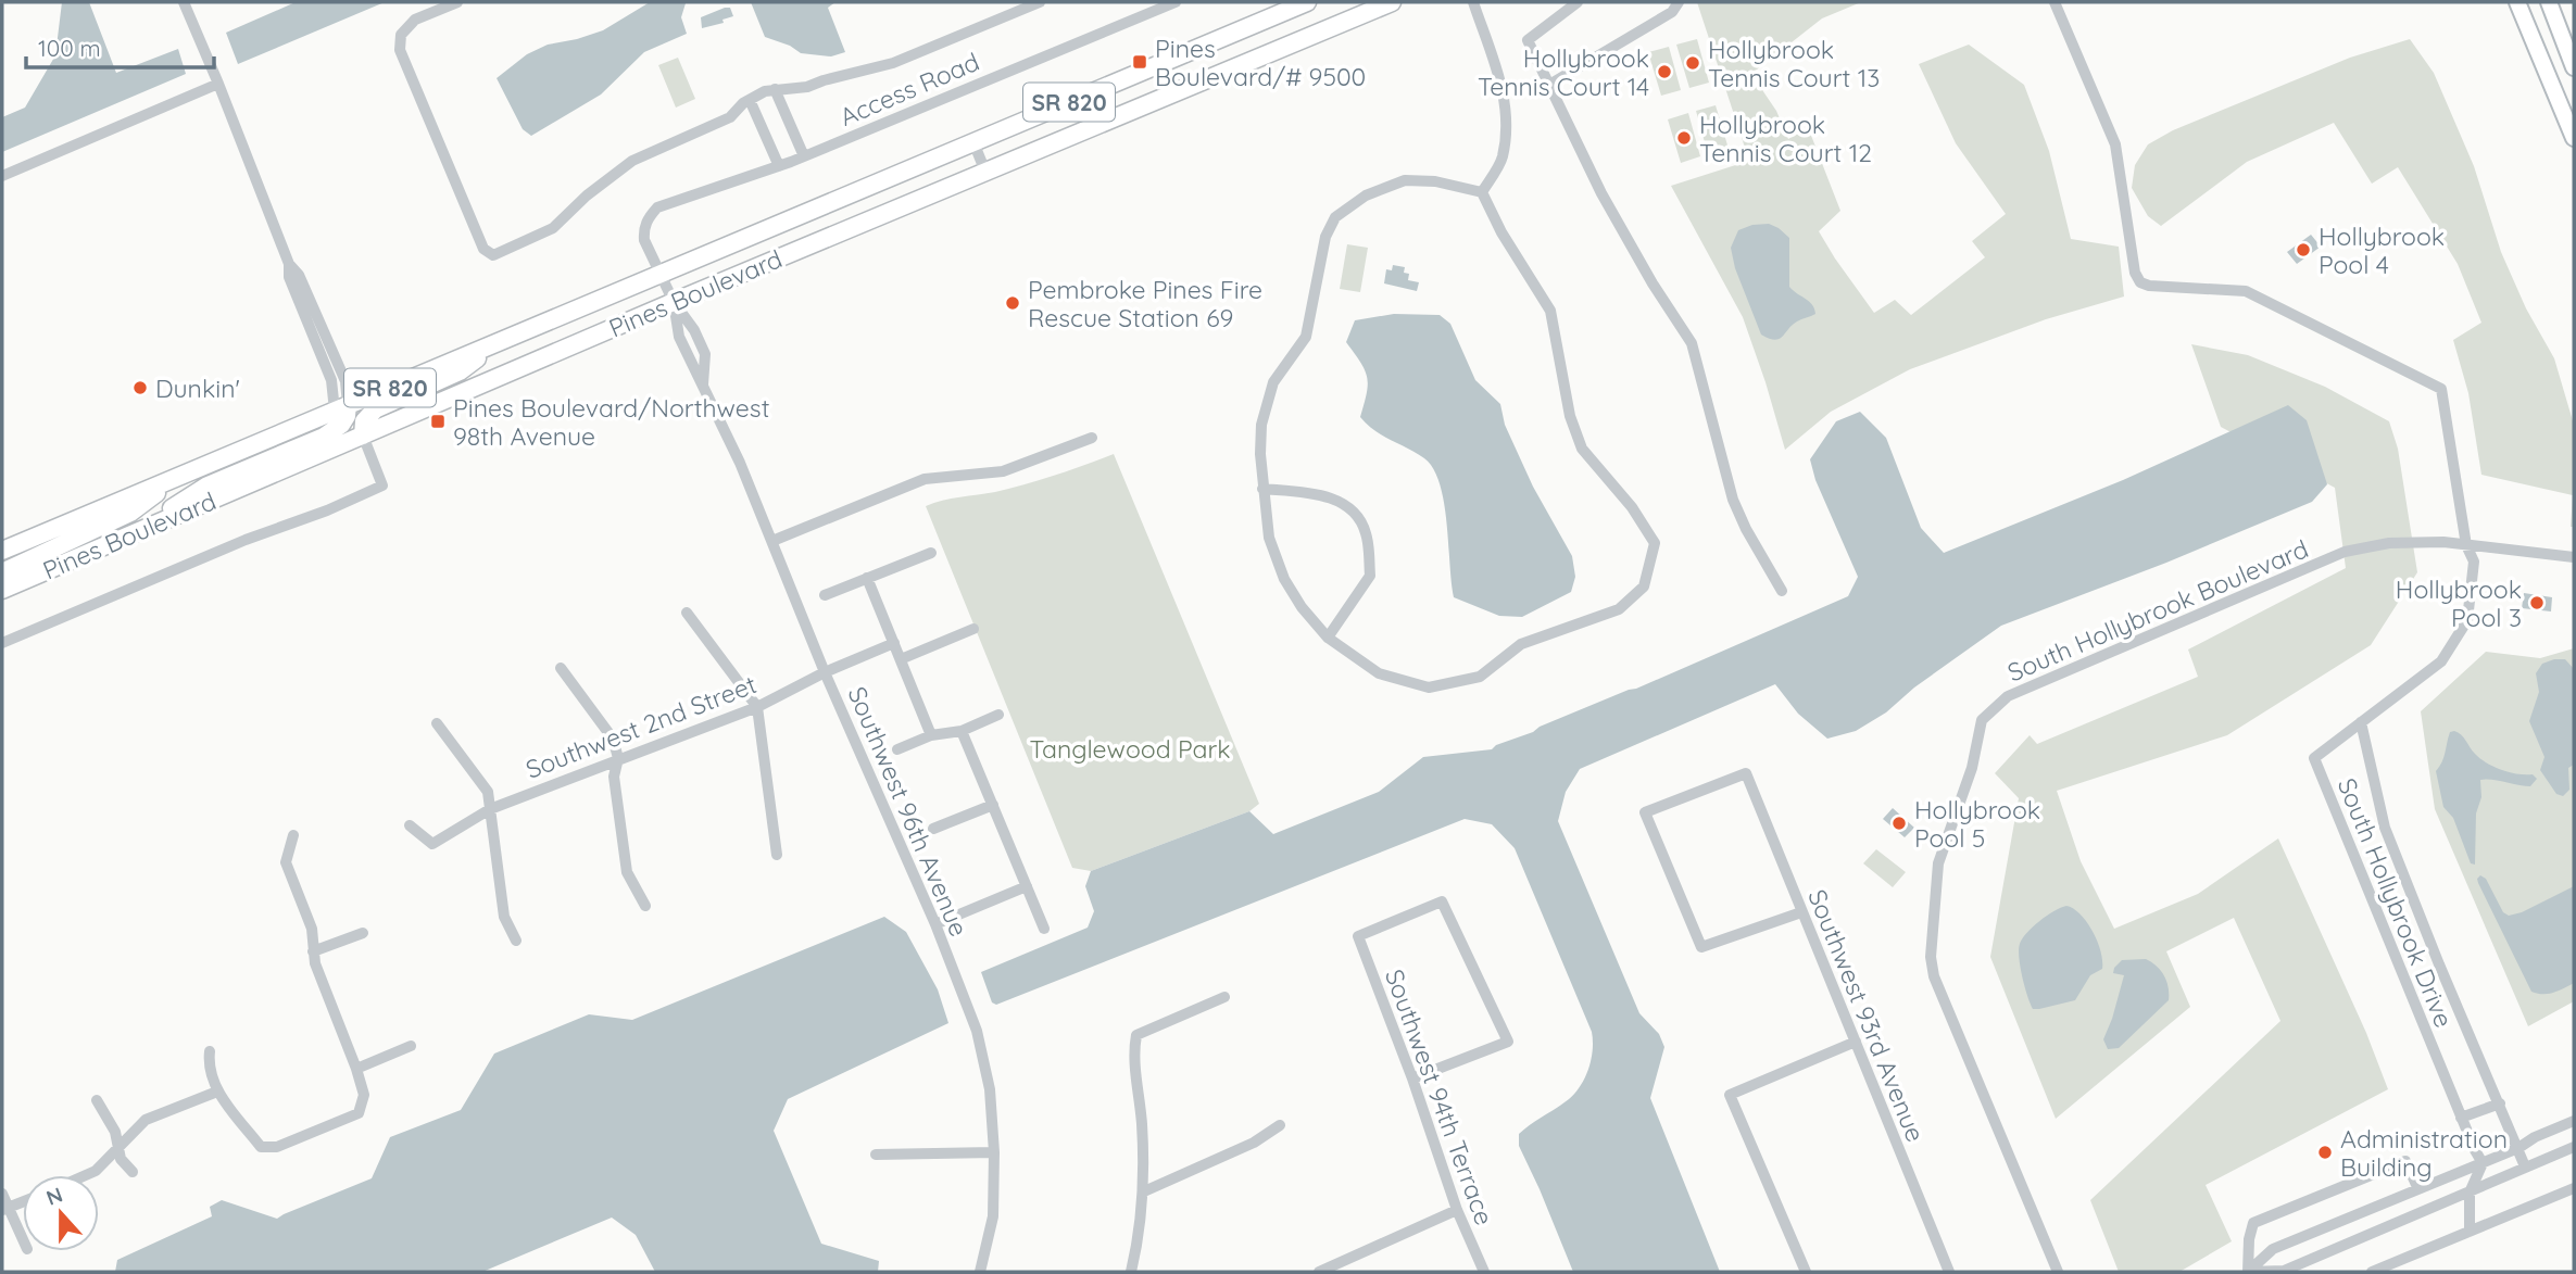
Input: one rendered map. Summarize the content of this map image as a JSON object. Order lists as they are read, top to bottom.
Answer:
{
  "streets": {
    "highway": ["SR 820", "Pines Boulevard"],
    "street": [
      "Access Road",
      "South Hollybrook Boulevard",
      "Southwest 2nd Street",
      "Southwest 96th Avenue",
      "South Hollybrook Drive",
      "Southwest 93rd Avenue",
      "Southwest 94th Terrace"
    ]
  },
  "crossings": [
    ["Access Road", "Southwest 96th Avenue"],
    ["Pines Boulevard", "Southwest 96th Avenue"],
    ["South Hollybrook Boulevard", "South Hollybrook Drive"],
    ["Southwest 2nd Street", "Southwest 96th Avenue"]
  ],
  "parks": ["Tanglewood Park"],
  "places": {
    "transit": ["Pines Boulevard/# 9500", "Pines Boulevard/Northwest 98th Avenue"],
    "other": [
      "Hollybrook Tennis Court 13",
      "Hollybrook Tennis Court 14",
      "Hollybrook Tennis Court 12",
      "Hollybrook Pool 4",
      "Pembroke Pines Fire Rescue Station 69",
      "Dunkin'",
      "Hollybrook Pool 3",
      "Hollybrook Pool 5",
      "Administration Building"
    ]
  },
  "scale_bar": "100 m",
  "north": "top"
}
